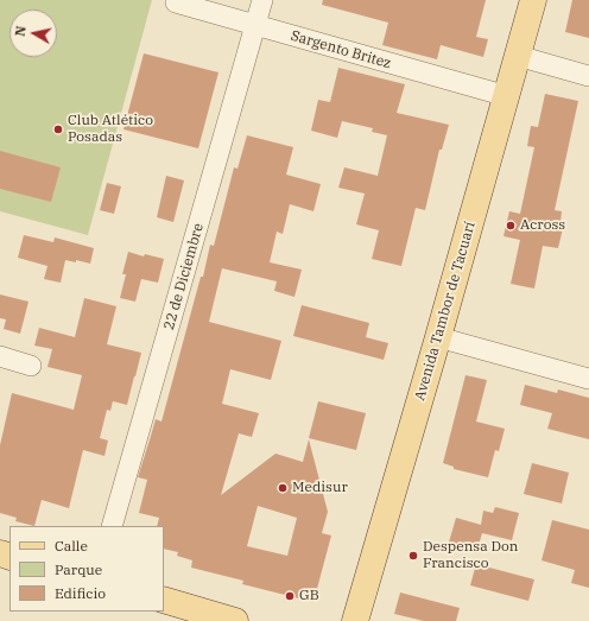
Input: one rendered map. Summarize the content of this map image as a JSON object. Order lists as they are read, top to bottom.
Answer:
{
  "streets": {
    "main road": ["Avenida Tambor de Tacuarí"],
    "street": ["Sargento Britez", "22 de Diciembre"]
  },
  "crossings": [
    ["Sargento Britez", "22 de Diciembre"],
    ["Sargento Britez", "Avenida Tambor de Tacuarí"]
  ],
  "places": [
    "Club Atlético Posadas",
    "Across",
    "Medisur",
    "Despensa Don Francisco",
    "GB"
  ],
  "legend": ["Calle", "Parque", "Edificio"],
  "north": "left"
}
